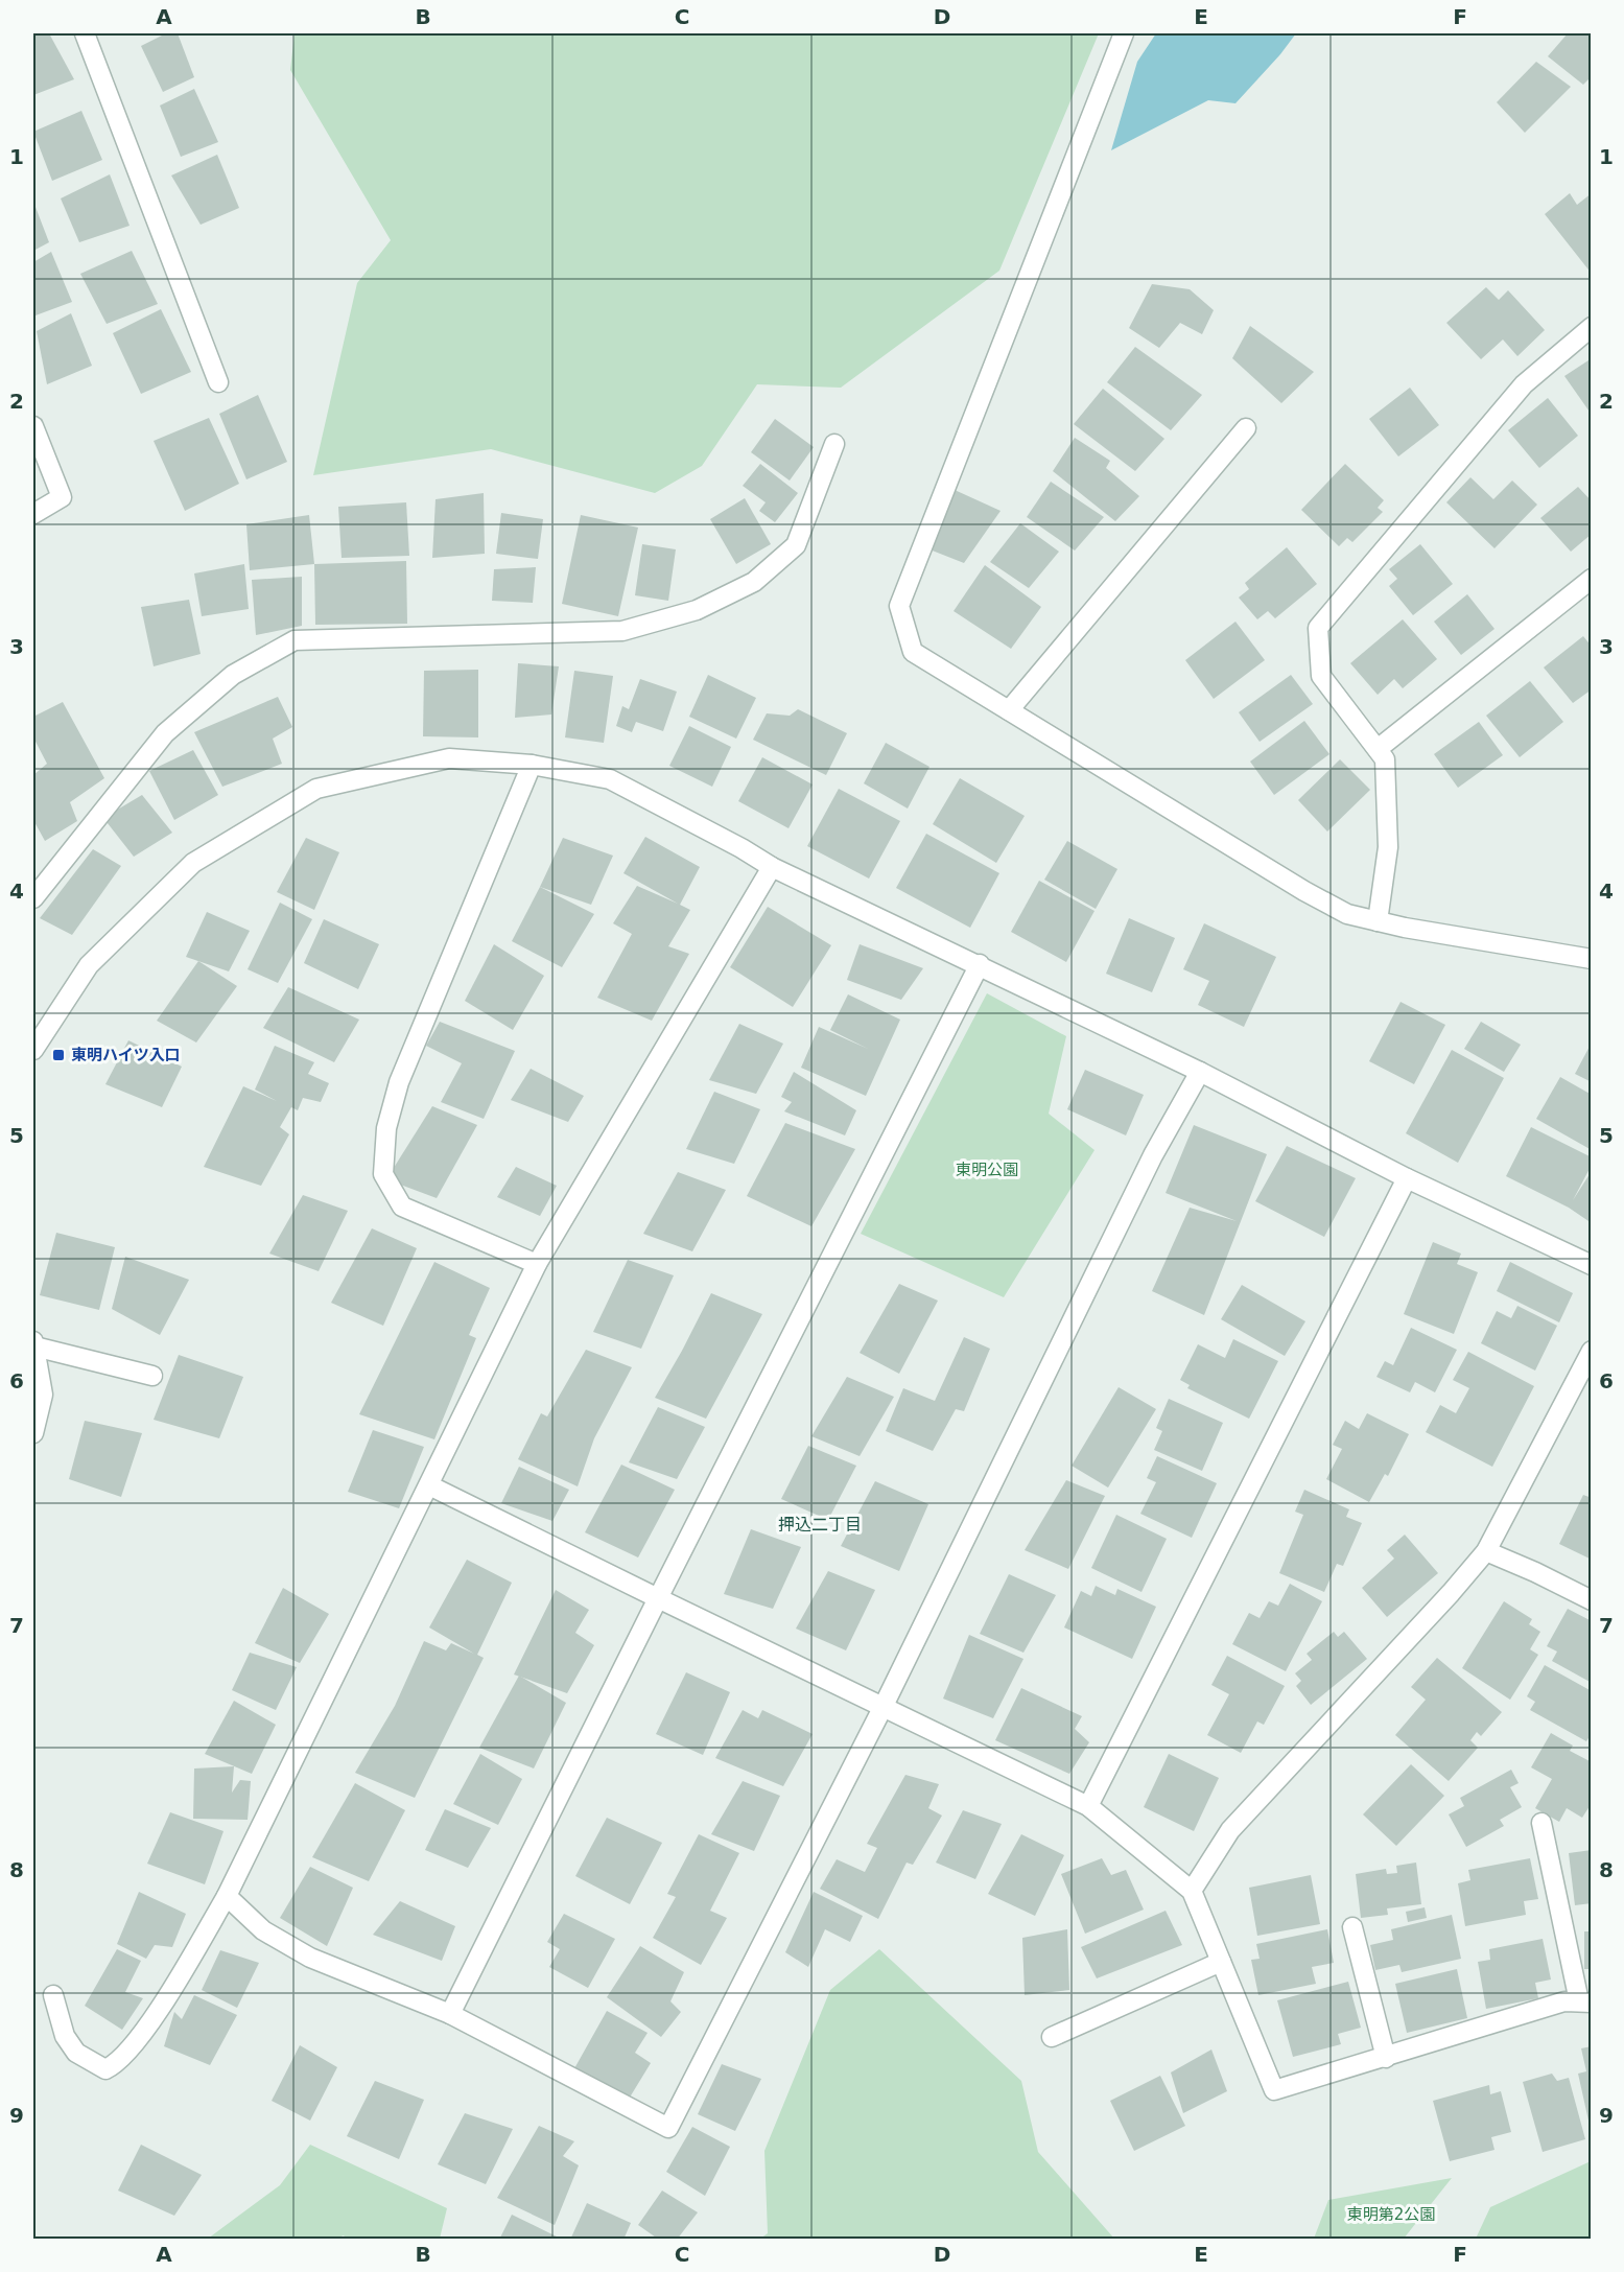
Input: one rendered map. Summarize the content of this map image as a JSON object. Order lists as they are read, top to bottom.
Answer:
{
  "districts": ["押込二丁目"],
  "parks": ["東明公園", "東明第2公園"],
  "places": {
    "transit": ["東明ハイツ入口"]
  },
  "grid": {
    "columns": [
      "A",
      "B",
      "C",
      "D",
      "E",
      "F"
    ],
    "rows": [
      "1",
      "2",
      "3",
      "4",
      "5",
      "6",
      "7",
      "8",
      "9"
    ]
  }
}
